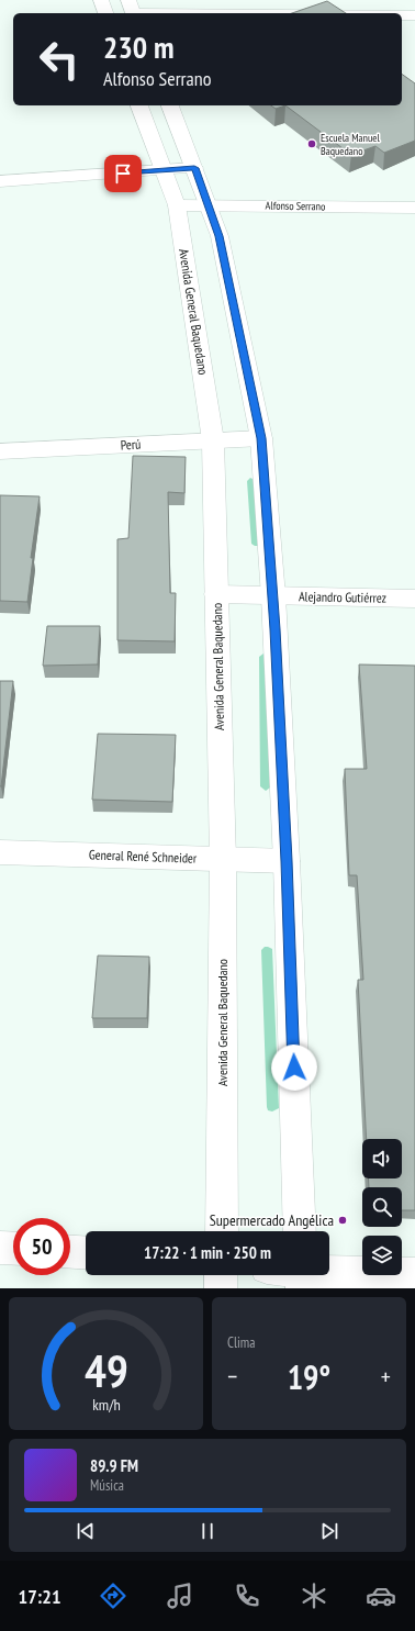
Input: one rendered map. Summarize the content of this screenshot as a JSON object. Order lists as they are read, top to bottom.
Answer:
{
  "streets": {
    "main road": [
      "Alfonso Serrano",
      "Avenida General Baquedano",
      "Perú",
      "Alejandro Gutiérrez",
      "General René Schneider"
    ]
  },
  "crossings": [
    ["Alfonso Serrano", "Avenida General Baquedano"],
    ["Avenida General Baquedano", "Perú"],
    ["Avenida General Baquedano", "Alejandro Gutiérrez"],
    ["Avenida General Baquedano", "General René Schneider"]
  ],
  "places": ["Escuela Manuel Baquedano", "Supermercado Angélica"],
  "page": {
    "turn": ["230 m", "Alfonso Serrano"],
    "limit": "50",
    "trip": "17:22 · 1 min · 250 m",
    "tile": "Clima",
    "heat": ["−", "19°", "+"],
    "song": ["89.9 FM", "Música"],
    "tabs": "17:21",
    "gauge": ["49", "km/h"]
  }
}
